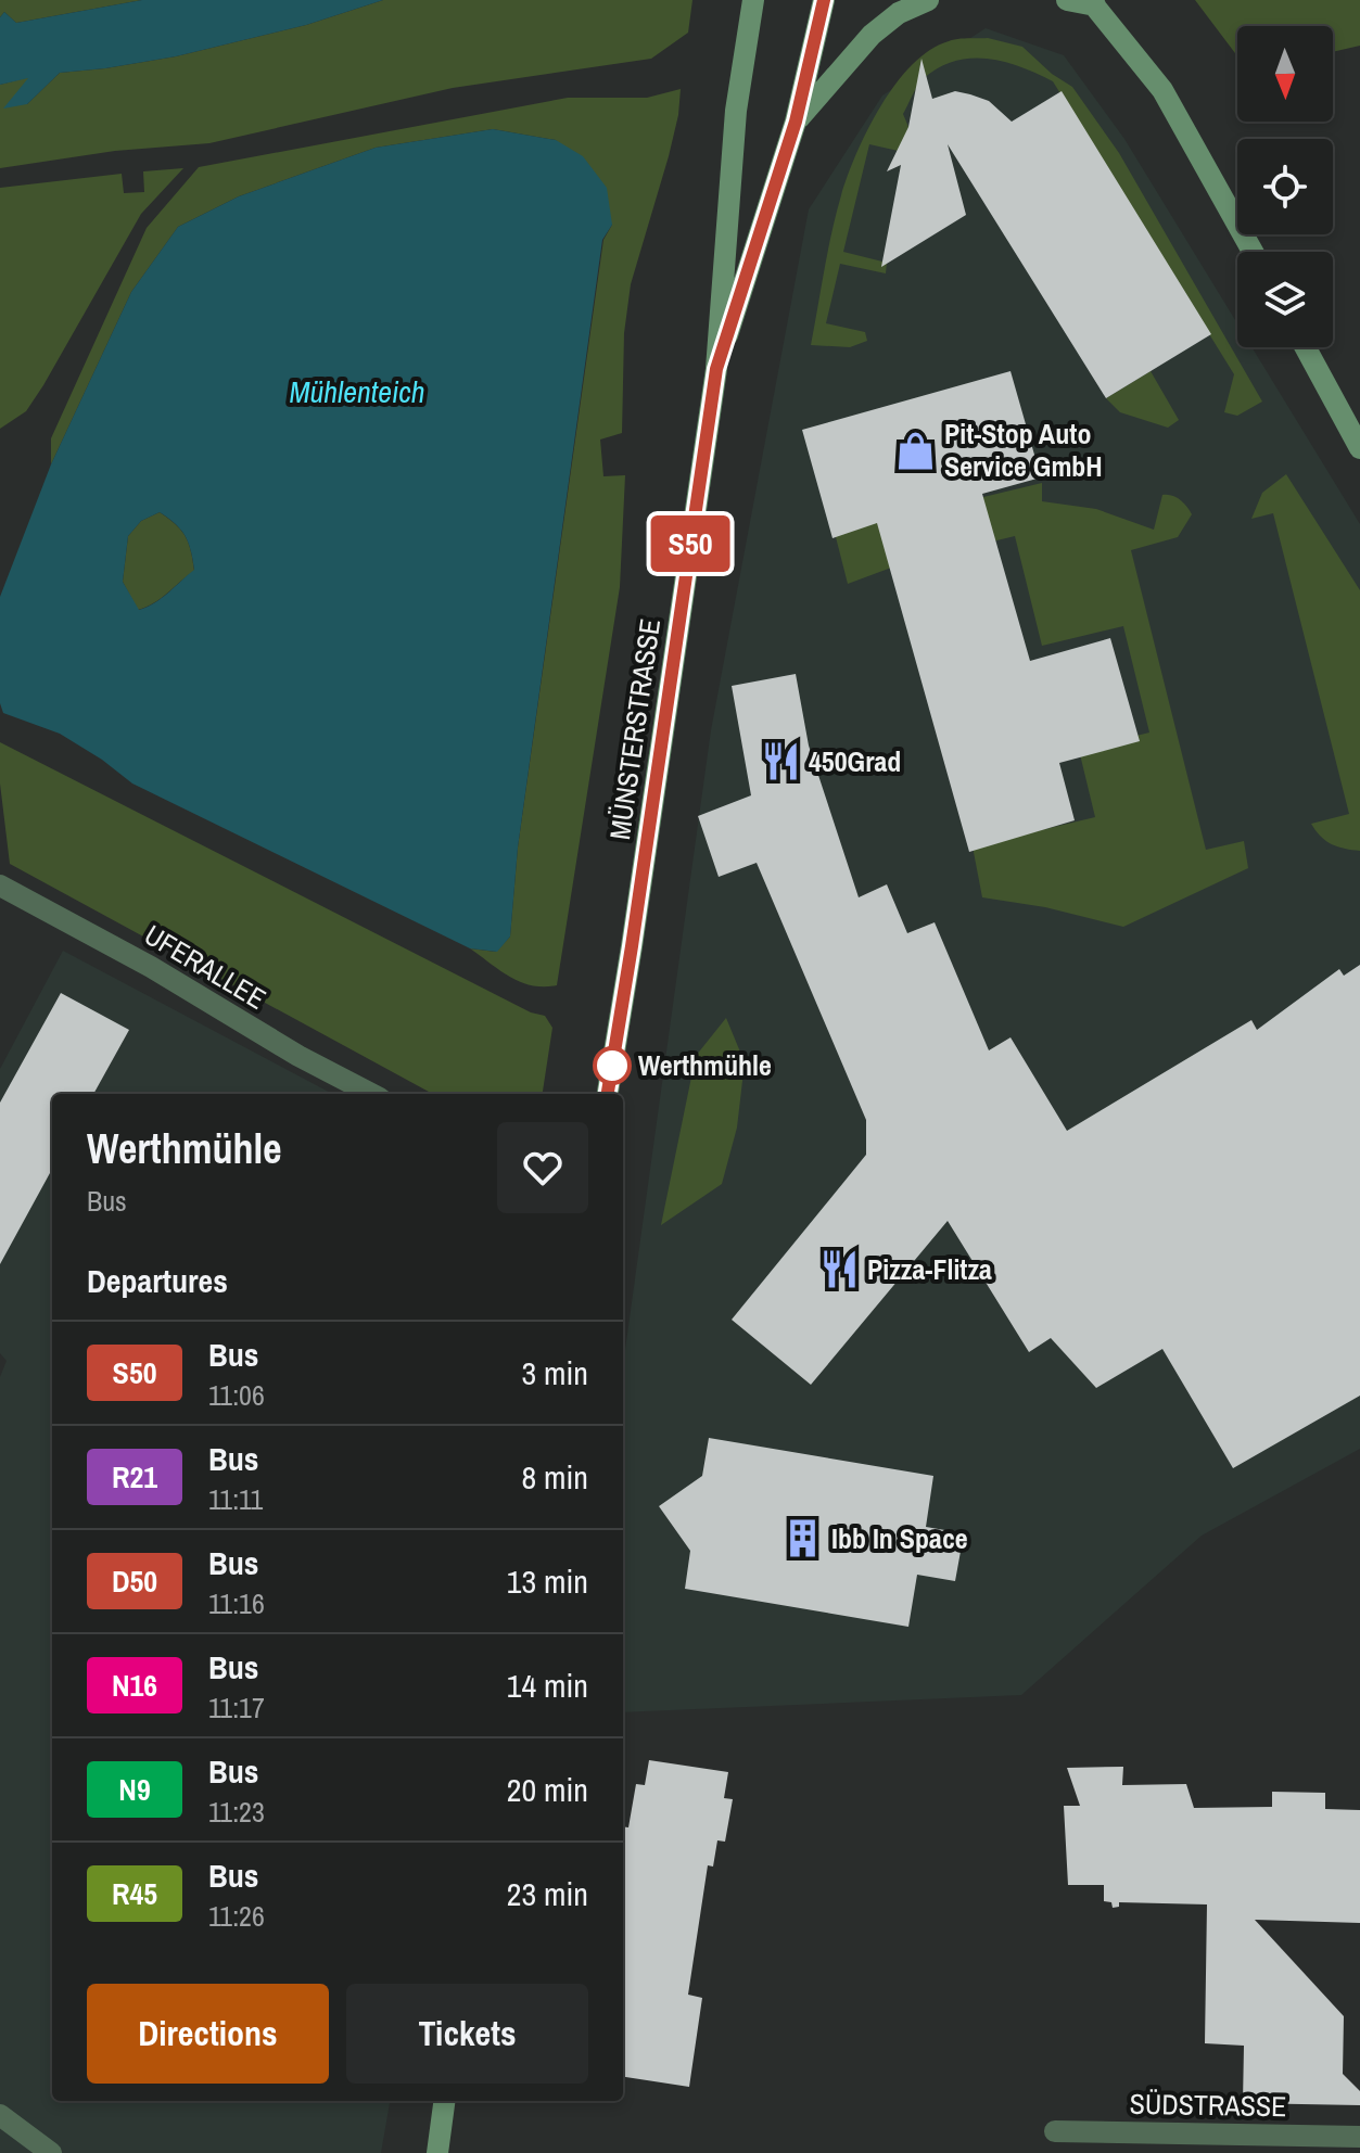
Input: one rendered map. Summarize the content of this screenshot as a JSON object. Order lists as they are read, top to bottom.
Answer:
{
  "streets": {
    "main road": ["MÜNSTERSTRASSE"],
    "street": ["UFERALLEE", "SÜDSTRASSE"]
  },
  "water": ["Mühlenteich"],
  "places": {
    "shop": ["Pit-Stop Auto Service GmbH"],
    "restaurant": ["450Grad", "Pizza-Flitza"],
    "other": ["Werthmühle"],
    "building": ["Ibb In Space"]
  },
  "lines": ["bus line S50"],
  "north": "bottom",
  "page": {
    "on_map": "S50",
    "heading": [
      ["Werthmühle", "Bus"],
      "Departures"
    ],
    "list": [
      {
        "mark": "S50",
        "name": "Bus",
        "note": "11:06",
        "value": "3 min"
      },
      {
        "mark": "R21",
        "name": "Bus",
        "note": "11:11",
        "value": "8 min"
      },
      {
        "mark": "D50",
        "name": "Bus",
        "note": "11:16",
        "value": "13 min"
      },
      {
        "mark": "N16",
        "name": "Bus",
        "note": "11:17",
        "value": "14 min"
      },
      {
        "mark": "N9",
        "name": "Bus",
        "note": "11:23",
        "value": "20 min"
      },
      {
        "mark": "R45",
        "name": "Bus",
        "note": "11:26",
        "value": "23 min"
      }
    ],
    "buttons": ["Directions", "Tickets"]
  }
}
